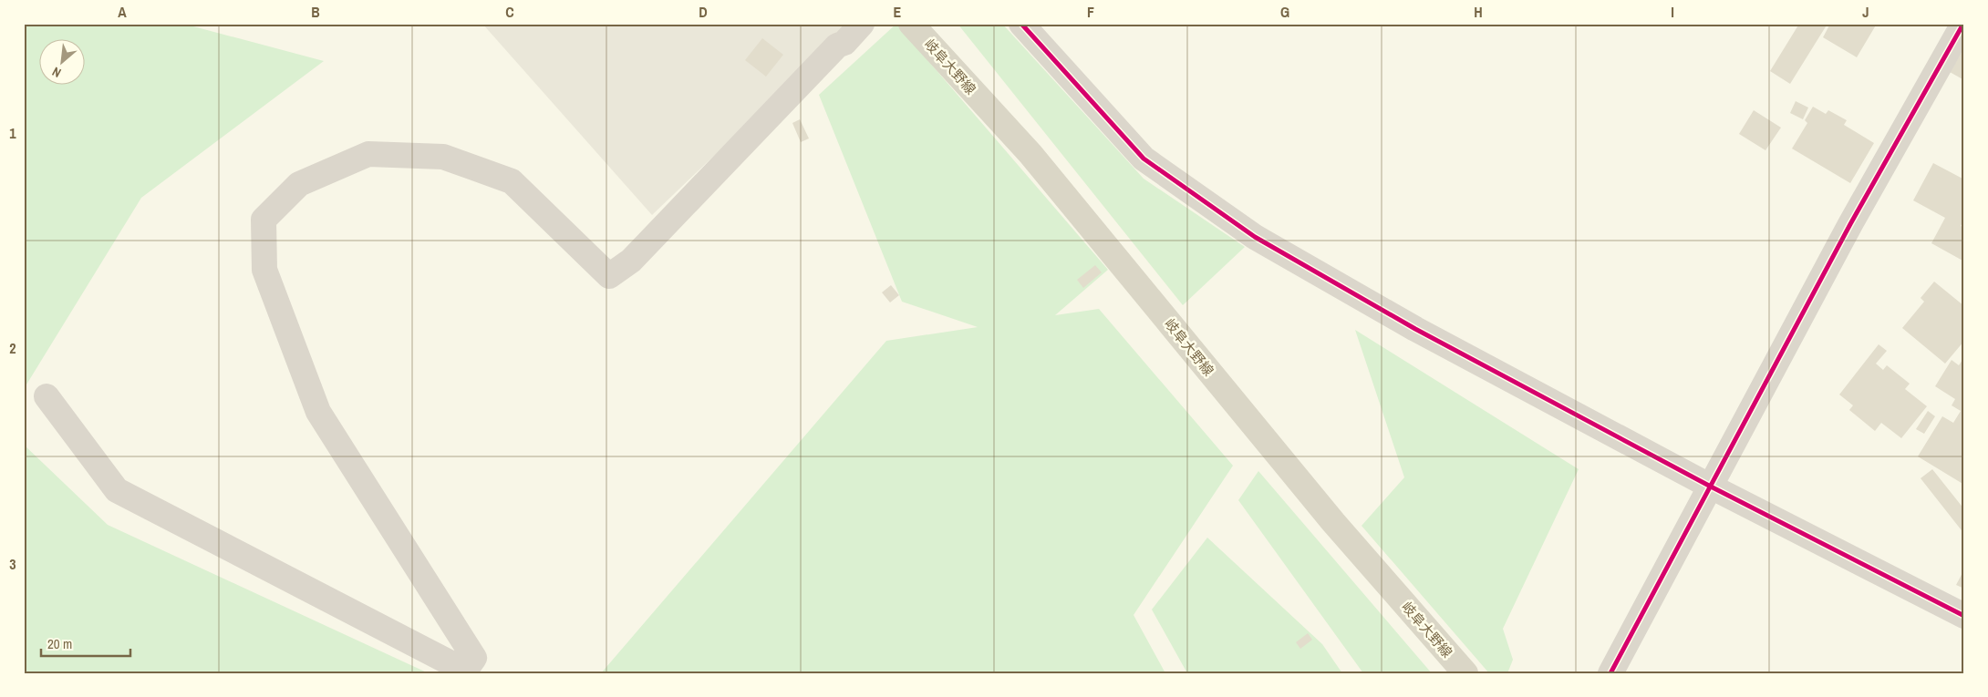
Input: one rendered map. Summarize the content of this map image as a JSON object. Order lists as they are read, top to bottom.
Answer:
{
  "streets": {
    "main road": ["岐阜大野線"]
  },
  "scale_bar": "20 m",
  "north": "bottom left",
  "grid": {
    "columns": [
      "A",
      "B",
      "C",
      "D",
      "E",
      "F",
      "G",
      "H",
      "I",
      "J"
    ],
    "rows": ["1", "2", "3"]
  }
}
